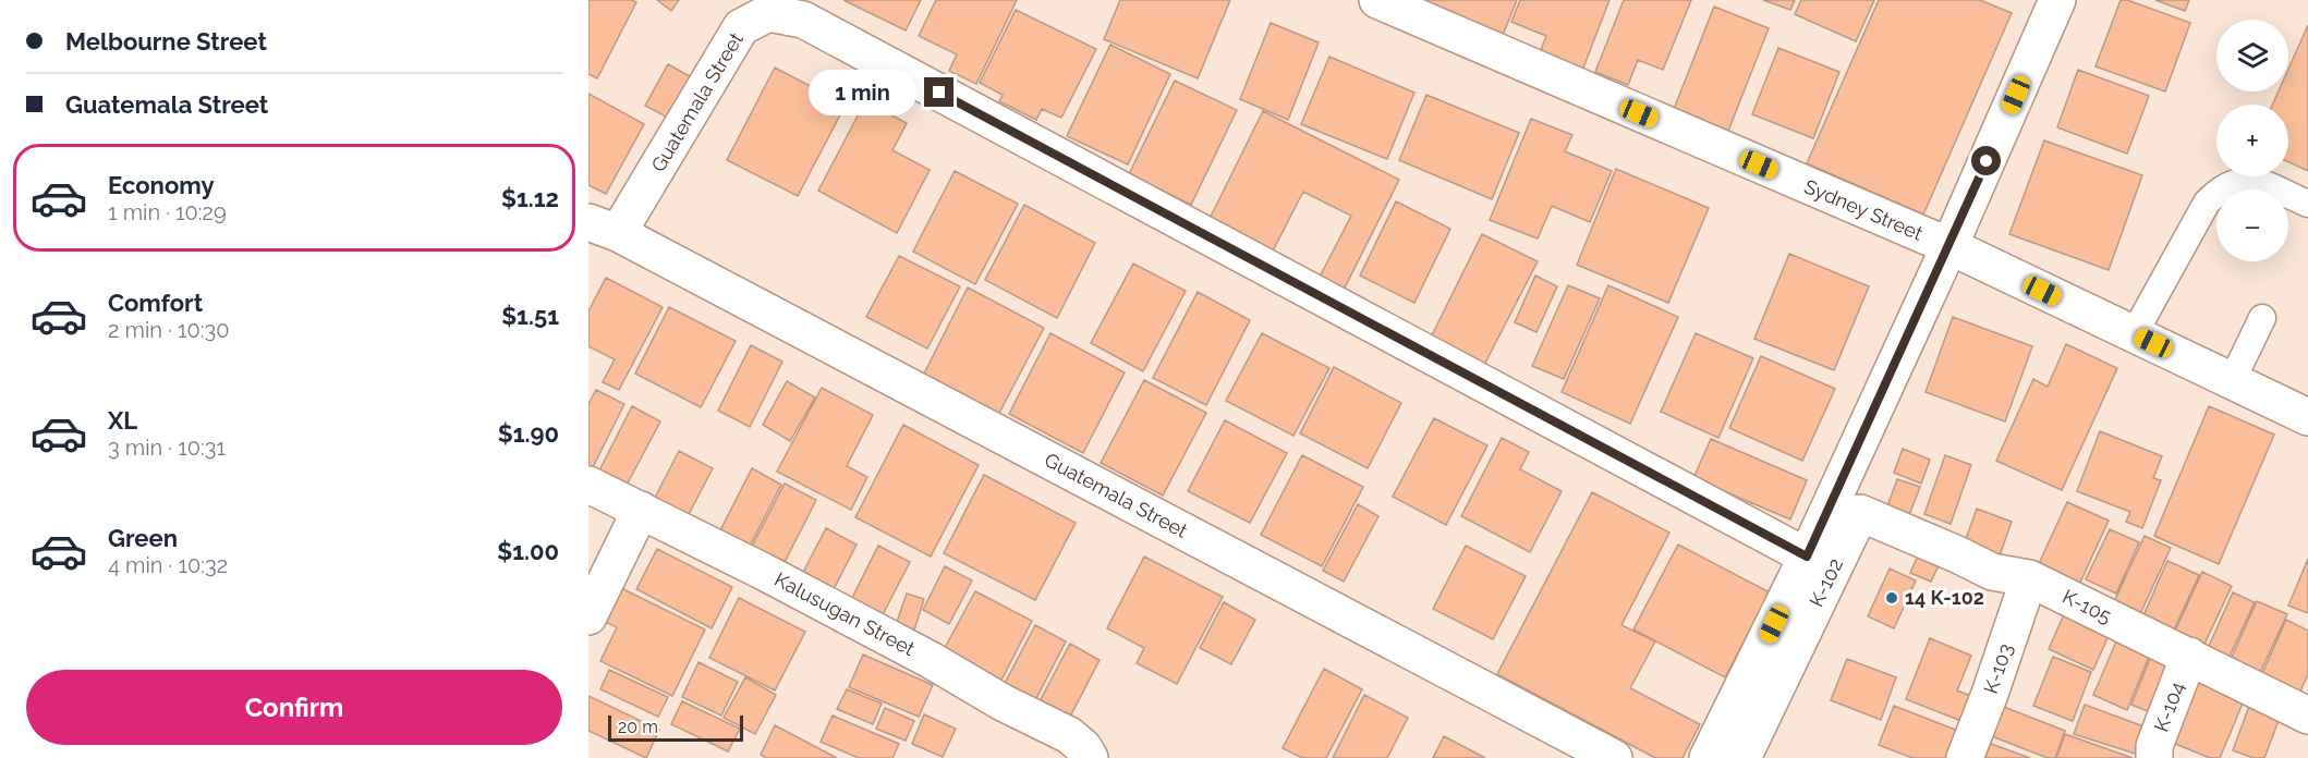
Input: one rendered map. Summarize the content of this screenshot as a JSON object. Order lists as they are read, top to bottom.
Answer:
{
  "streets": {
    "street": [
      "Guatemala Street",
      "Sydney Street",
      "K-102",
      "K-105",
      "Kalusugan Street",
      "K-103",
      "K-104"
    ]
  },
  "crossings": [
    ["K-102", "K-105"],
    ["K-105", "K-103"],
    ["K-105", "K-104"]
  ],
  "places": ["14 K-102"],
  "scale_bar": "20 m",
  "page": {
    "banner": ["Melbourne Street", "Guatemala Street"],
    "map_buttons": ["+", "−"],
    "bubble": "1 min",
    "list": [
      {
        "name": "Economy",
        "note": "1 min · 10:29",
        "value": "$1.12"
      },
      {
        "name": "Comfort",
        "note": "2 min · 10:30",
        "value": "$1.51"
      },
      {
        "name": "XL",
        "note": "3 min · 10:31",
        "value": "$1.90"
      },
      {
        "name": "Green",
        "note": "4 min · 10:32",
        "value": "$1.00"
      }
    ],
    "buttons": "Confirm",
    "scale": "20 m"
  }
}
